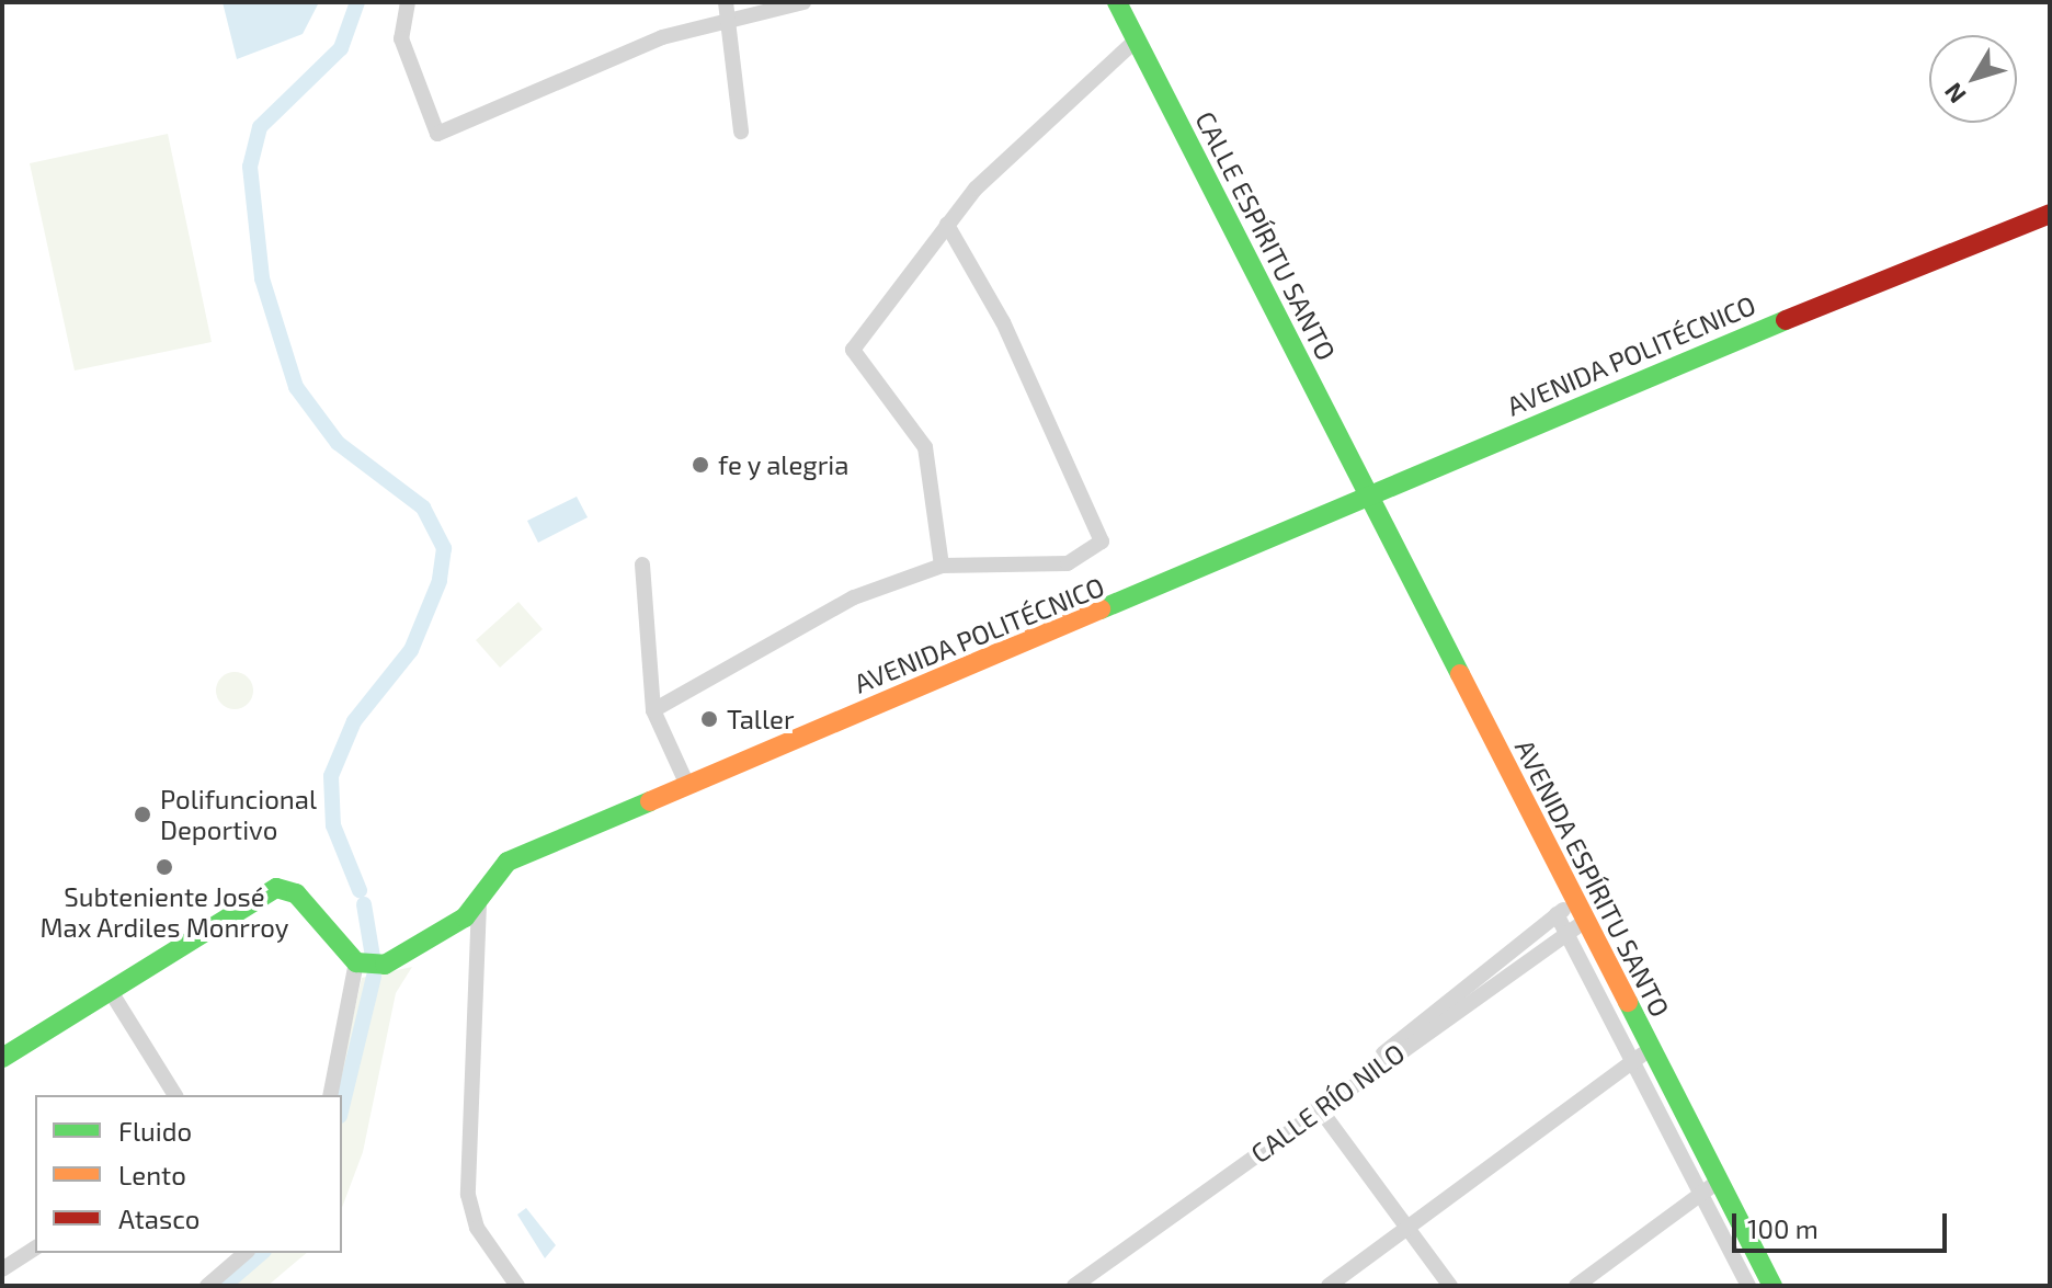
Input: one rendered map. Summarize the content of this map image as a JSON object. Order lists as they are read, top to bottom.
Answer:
{
  "streets": {
    "main road": ["CALLE ESPÍRITU SANTO", "AVENIDA POLITÉCNICO", "AVENIDA ESPÍRITU SANTO"],
    "street": ["CALLE RÍO NILO"]
  },
  "crossings": [
    ["CALLE ESPÍRITU SANTO", "AVENIDA POLITÉCNICO"],
    ["CALLE ESPÍRITU SANTO", "AVENIDA ESPÍRITU SANTO"],
    ["AVENIDA POLITÉCNICO", "AVENIDA ESPÍRITU SANTO"],
    ["AVENIDA ESPÍRITU SANTO", "CALLE RÍO NILO"]
  ],
  "places": [
    "fe y alegria",
    "Taller",
    "Polifuncional Deportivo",
    "Subteniente José Max Ardiles Monrroy"
  ],
  "legend": ["Fluido", "Lento", "Atasco"],
  "scale_bar": "100 m",
  "north": "bottom left"
}
